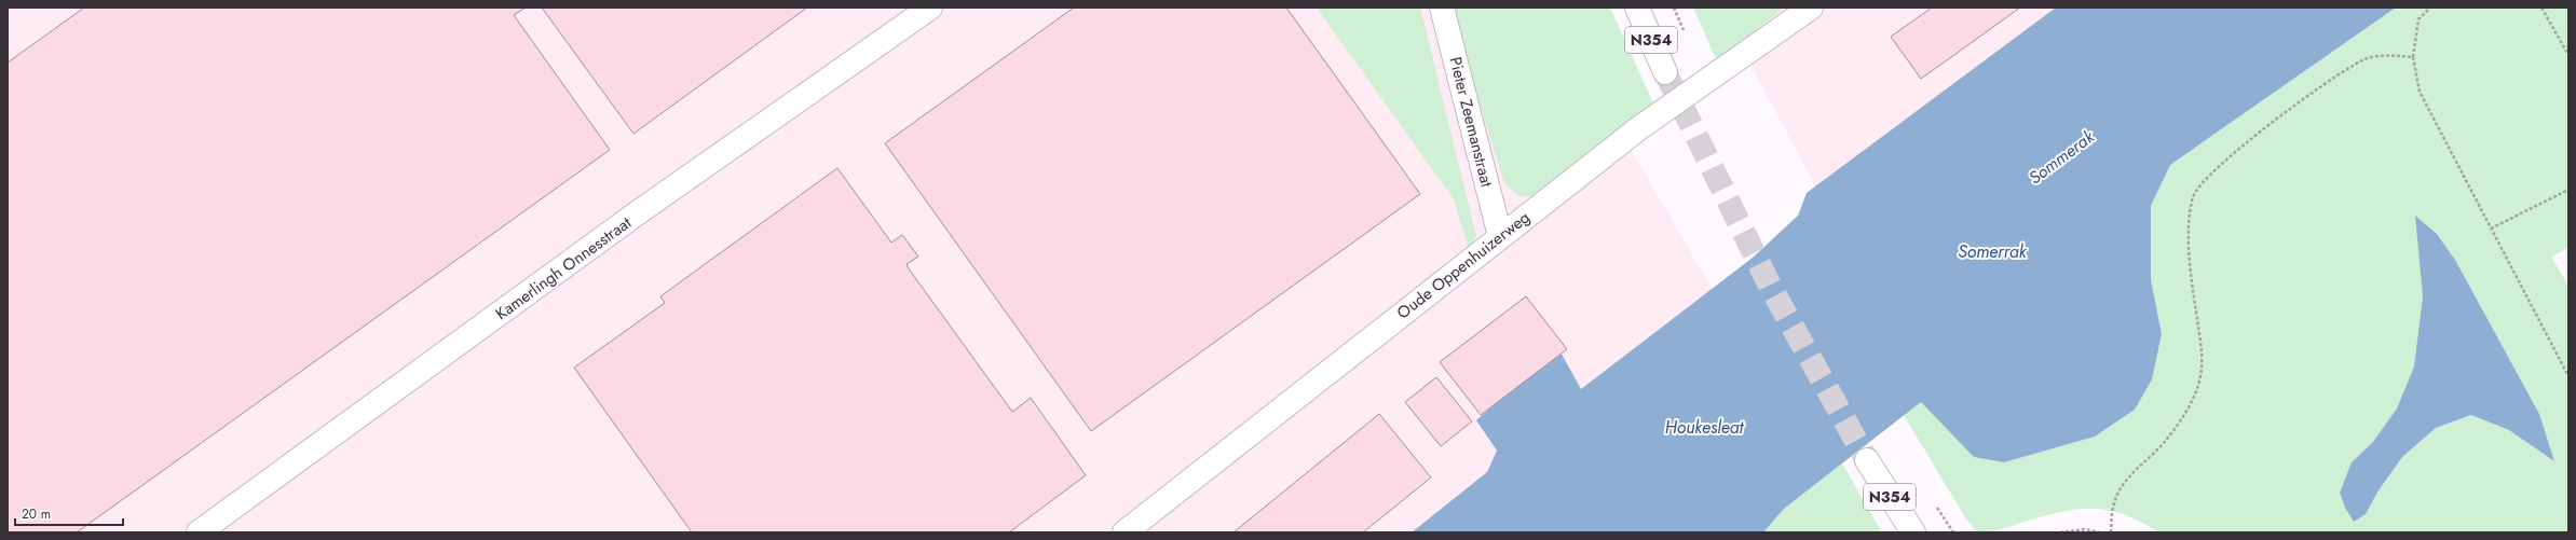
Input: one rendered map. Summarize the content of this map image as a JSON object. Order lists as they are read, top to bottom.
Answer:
{
  "streets": {
    "street": [
      "N354",
      "Pieter Zeemanstraat",
      "Oude Oppenhuizerweg",
      "Kamerlingh Onnesstraat"
    ]
  },
  "crossings": [
    ["Pieter Zeemanstraat", "Oude Oppenhuizerweg"]
  ],
  "water": ["Sommerak", "Somerrak", "Houkesleat"],
  "scale_bar": "20 m"
}
